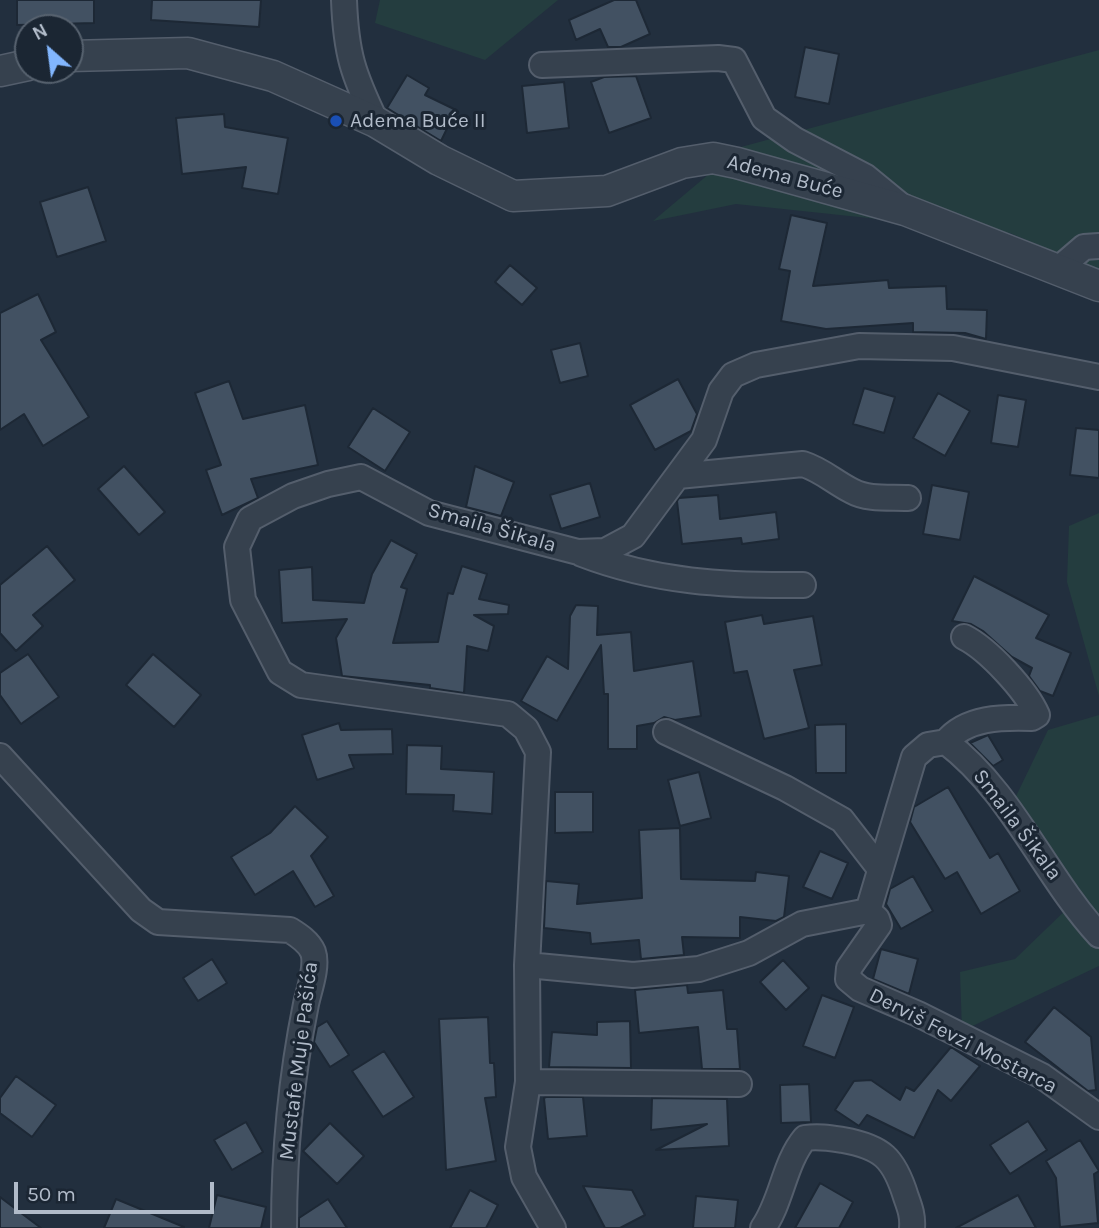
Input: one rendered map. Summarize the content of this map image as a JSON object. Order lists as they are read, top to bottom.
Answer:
{
  "streets": {
    "street": [
      "Adema Buće",
      "Smaila Šikala",
      "Derviš Fevzi Mostarca",
      "Mustafe Muje Pašića"
    ]
  },
  "places": ["Adema Buće II"],
  "scale_bar": "50 m",
  "north": "top left"
}
